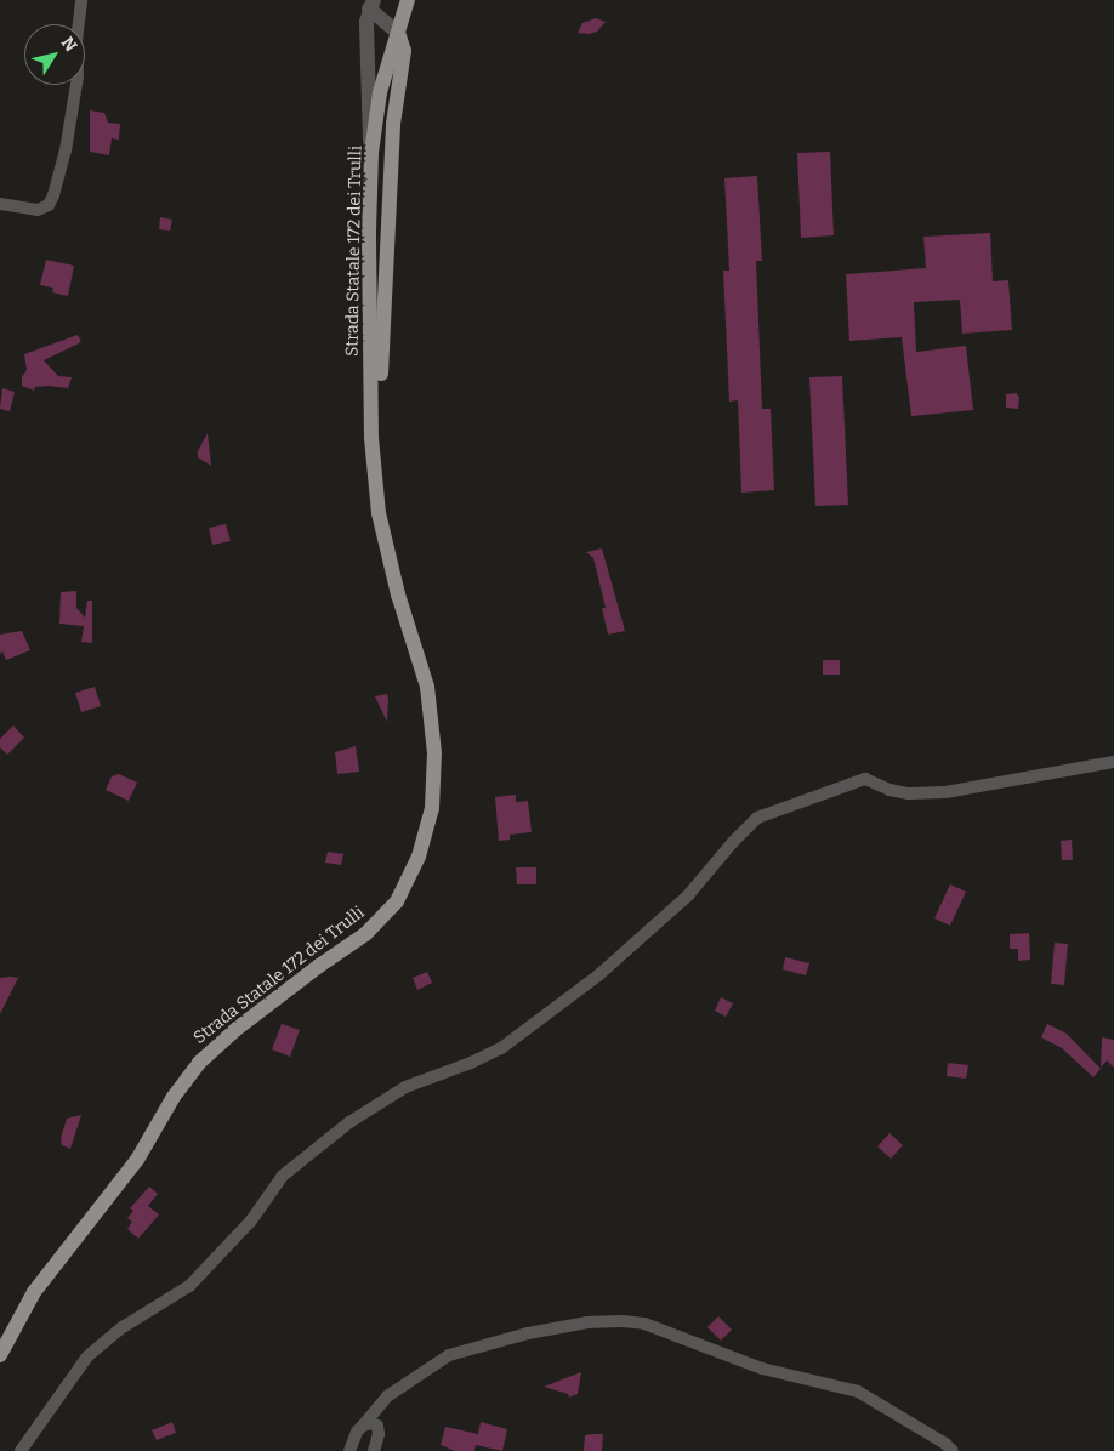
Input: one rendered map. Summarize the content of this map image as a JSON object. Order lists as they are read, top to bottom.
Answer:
{
  "streets": {
    "main road": ["Strada Statale 172 dei Trulli"]
  },
  "north": "top right"
}
